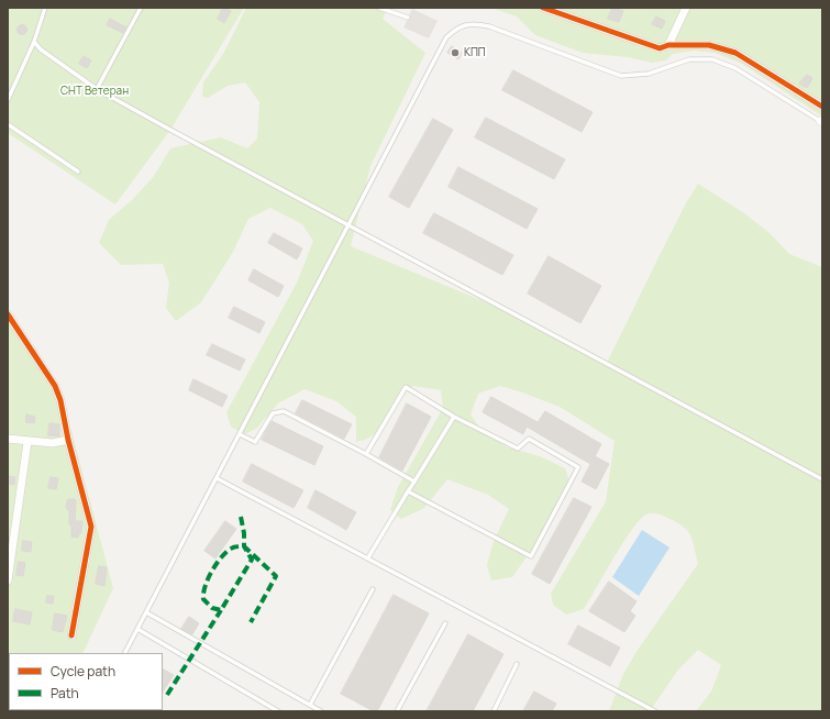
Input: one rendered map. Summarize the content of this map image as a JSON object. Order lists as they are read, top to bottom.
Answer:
{
  "parks": ["СНТ Ветеран"],
  "places": ["КПП"],
  "legend": ["Cycle path", "Path"]
}
